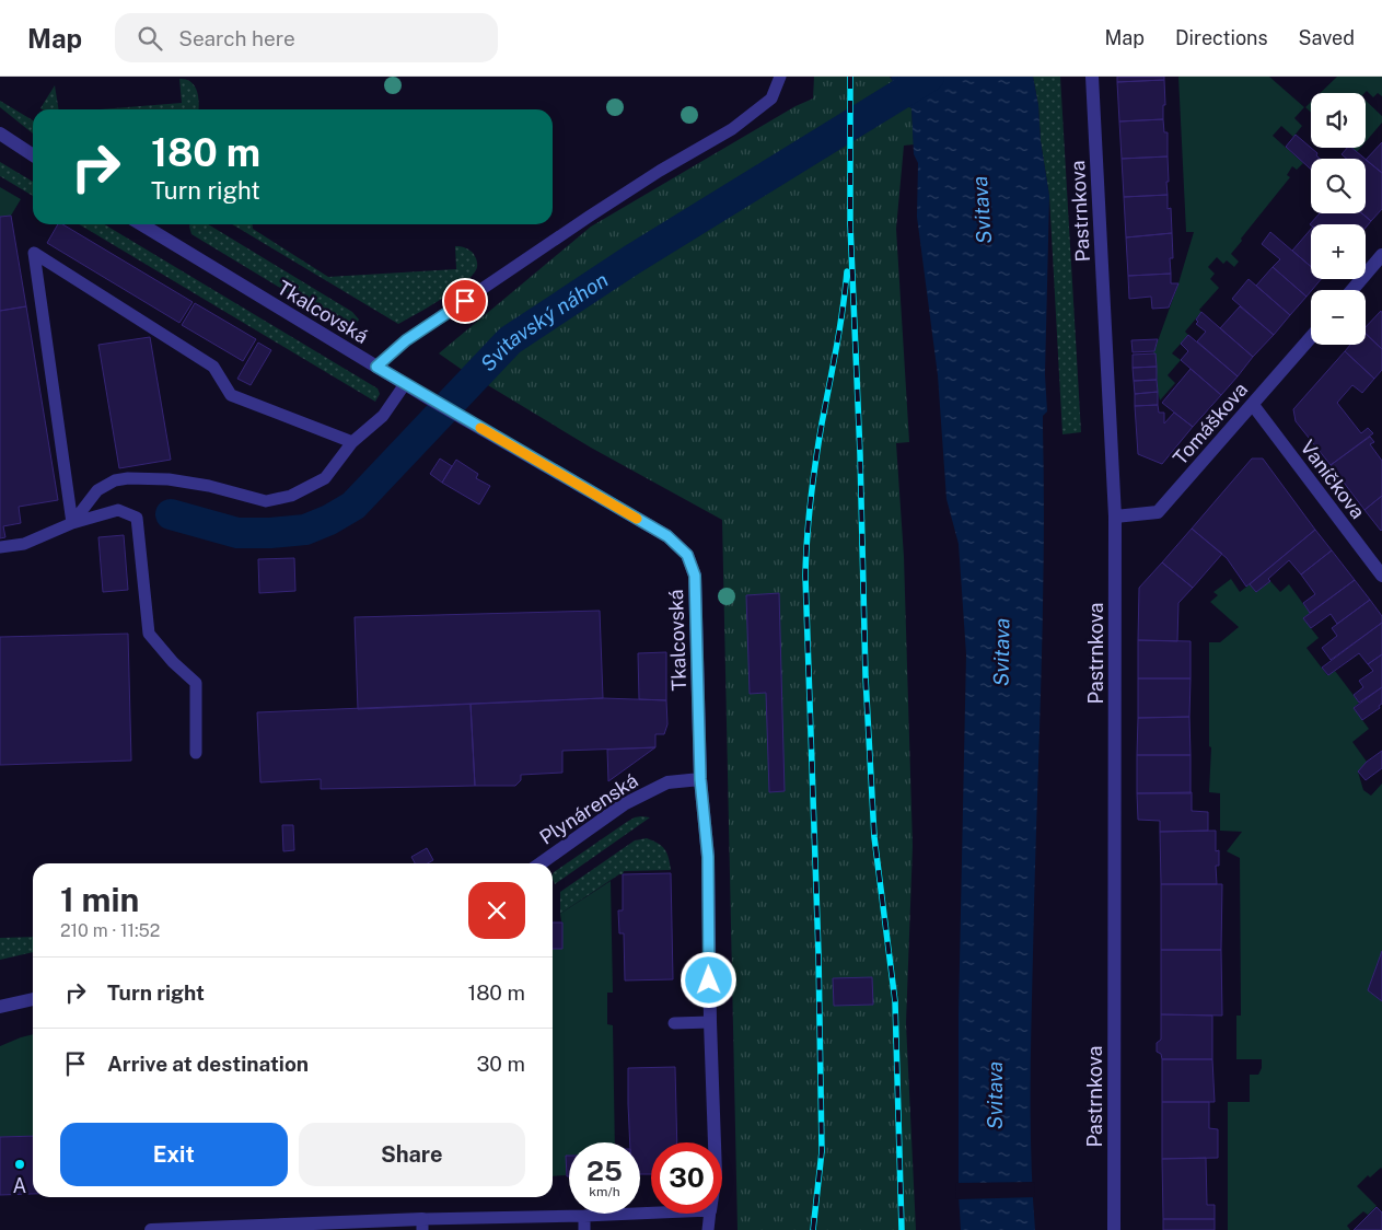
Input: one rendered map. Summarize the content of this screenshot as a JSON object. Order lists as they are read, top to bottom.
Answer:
{
  "streets": {
    "street": [
      "Pastrnkova",
      "Tkalcovská",
      "Tomáškova",
      "Vaníčkova",
      "Plynárenská"
    ]
  },
  "crossings": [
    ["Pastrnkova", "Tomáškova"],
    ["Tkalcovská", "Plynárenská"],
    ["Tomáškova", "Vaníčkova"]
  ],
  "water": ["Svitava", "Svitavský náhon"],
  "places": ["A"],
  "page": {
    "header": "Map",
    "search": "Search here",
    "nav": ["Map", "Directions", "Saved"],
    "map_buttons": ["+", "−"],
    "turn": ["180 m", "Turn right"],
    "heading": ["1 min", "210 m · 11:52"],
    "list": [
      {
        "name": "Turn right",
        "value": "180 m"
      },
      {
        "name": "Arrive at destination",
        "value": "30 m"
      }
    ],
    "buttons": ["Exit", "Share"],
    "speed": "25 km/h",
    "limit": "30"
  }
}
